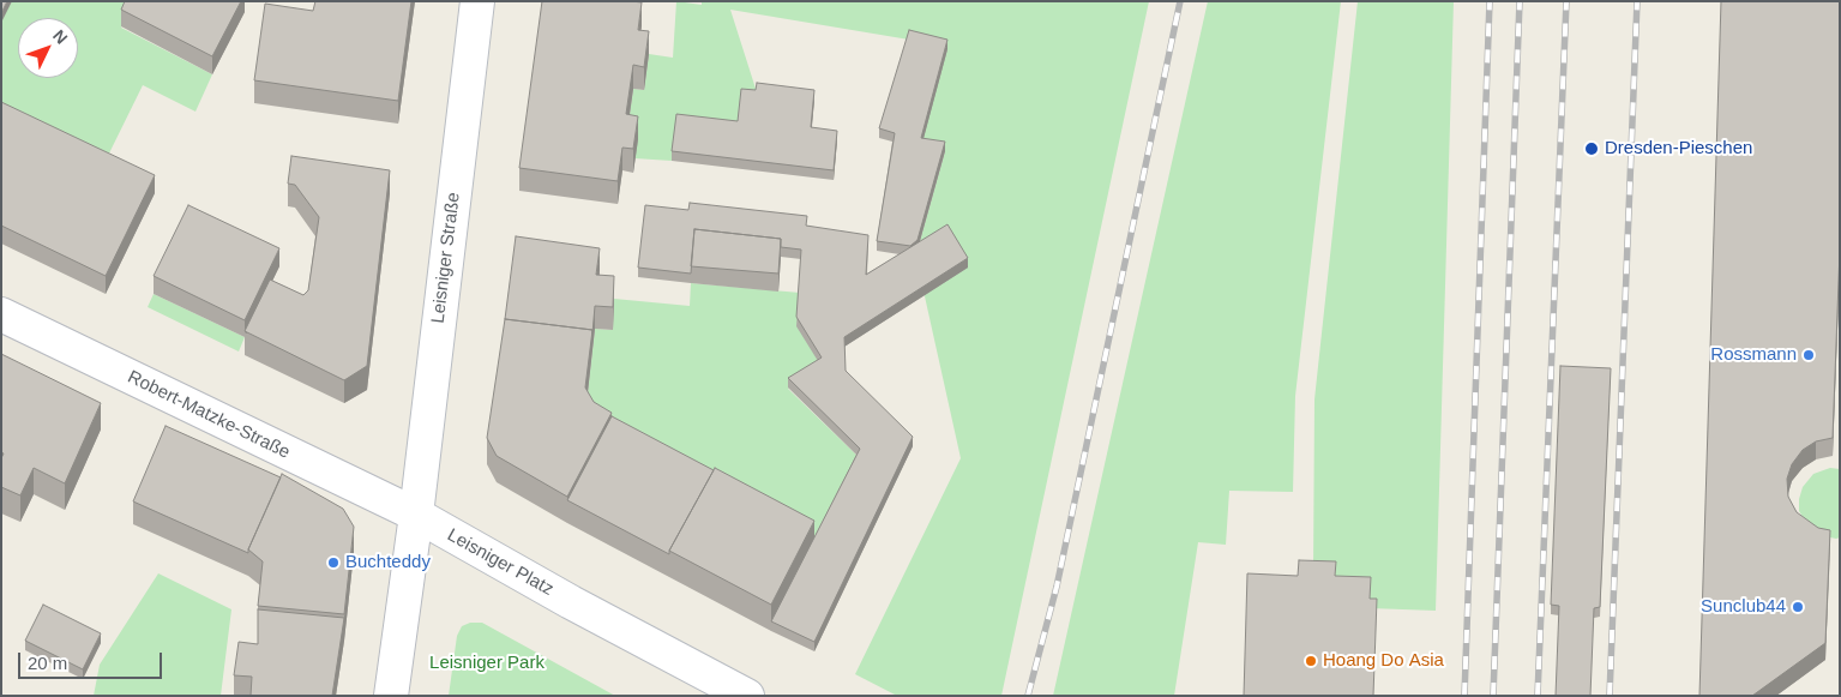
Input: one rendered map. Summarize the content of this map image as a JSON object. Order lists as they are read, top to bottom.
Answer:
{
  "streets": {
    "street": ["Leisniger Straße", "Robert-Matzke-Straße", "Leisniger Platz"]
  },
  "crossings": [
    ["Leisniger Straße", "Robert-Matzke-Straße"],
    ["Leisniger Straße", "Leisniger Platz"],
    ["Robert-Matzke-Straße", "Leisniger Platz"]
  ],
  "parks": ["Leisniger Park"],
  "places": [
    "Dresden-Pieschen",
    "Rossmann",
    "Buchteddy",
    "Sunclub44",
    "Hoang Do Asia"
  ],
  "scale_bar": "20 m",
  "north": "top right"
}
